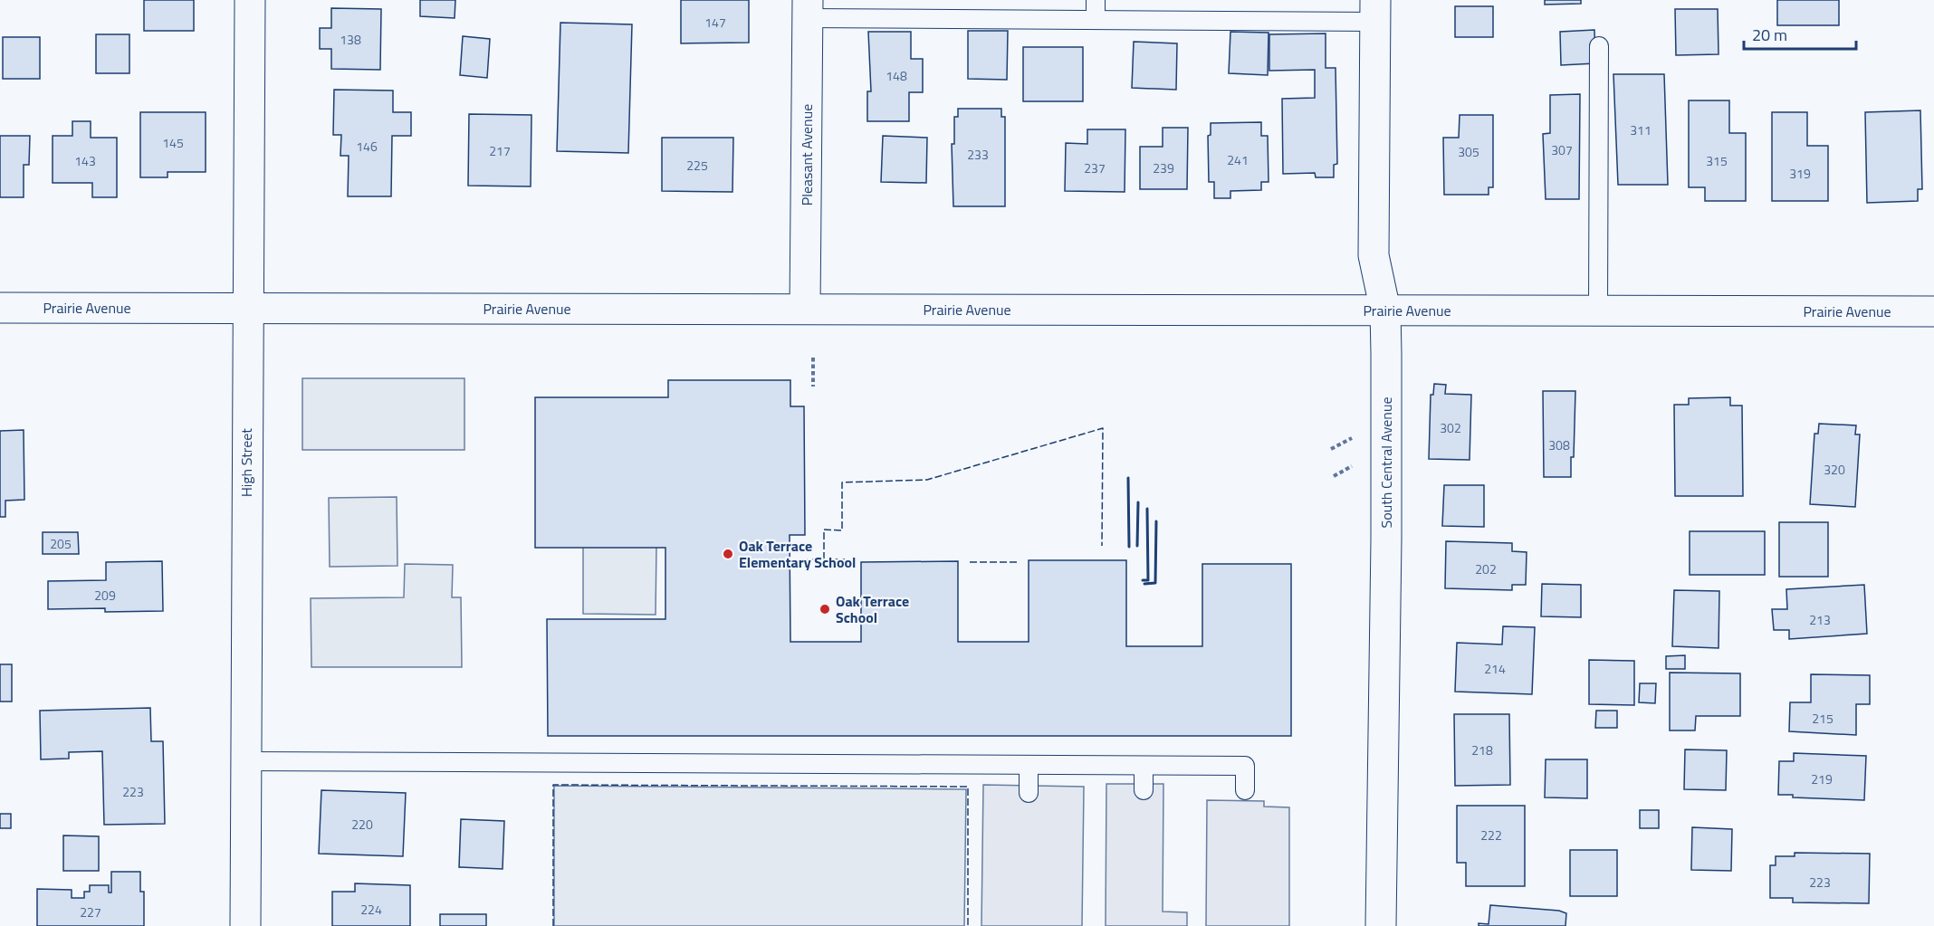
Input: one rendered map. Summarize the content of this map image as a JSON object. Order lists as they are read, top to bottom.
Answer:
{
  "streets": {
    "street": [
      "Pleasant Avenue",
      "Prairie Avenue",
      "High Street",
      "South Central Avenue"
    ]
  },
  "crossings": [
    ["Pleasant Avenue", "Prairie Avenue"],
    ["Prairie Avenue", "High Street"],
    ["Prairie Avenue", "South Central Avenue"]
  ],
  "places": ["Oak Terrace Elementary School", "Oak Terrace School"],
  "house_numbers": [
    "147",
    "138",
    "148",
    "311",
    "145",
    "146",
    "307",
    "217",
    "305",
    "233",
    "241",
    "143",
    "315",
    "225",
    "237",
    "239",
    "319",
    "302",
    "308",
    "320",
    "205",
    "202",
    "209",
    "213",
    "214",
    "215",
    "218",
    "219",
    "223",
    "220",
    "222",
    "223",
    "224",
    "227"
  ],
  "scale_bar": "20 m"
}
